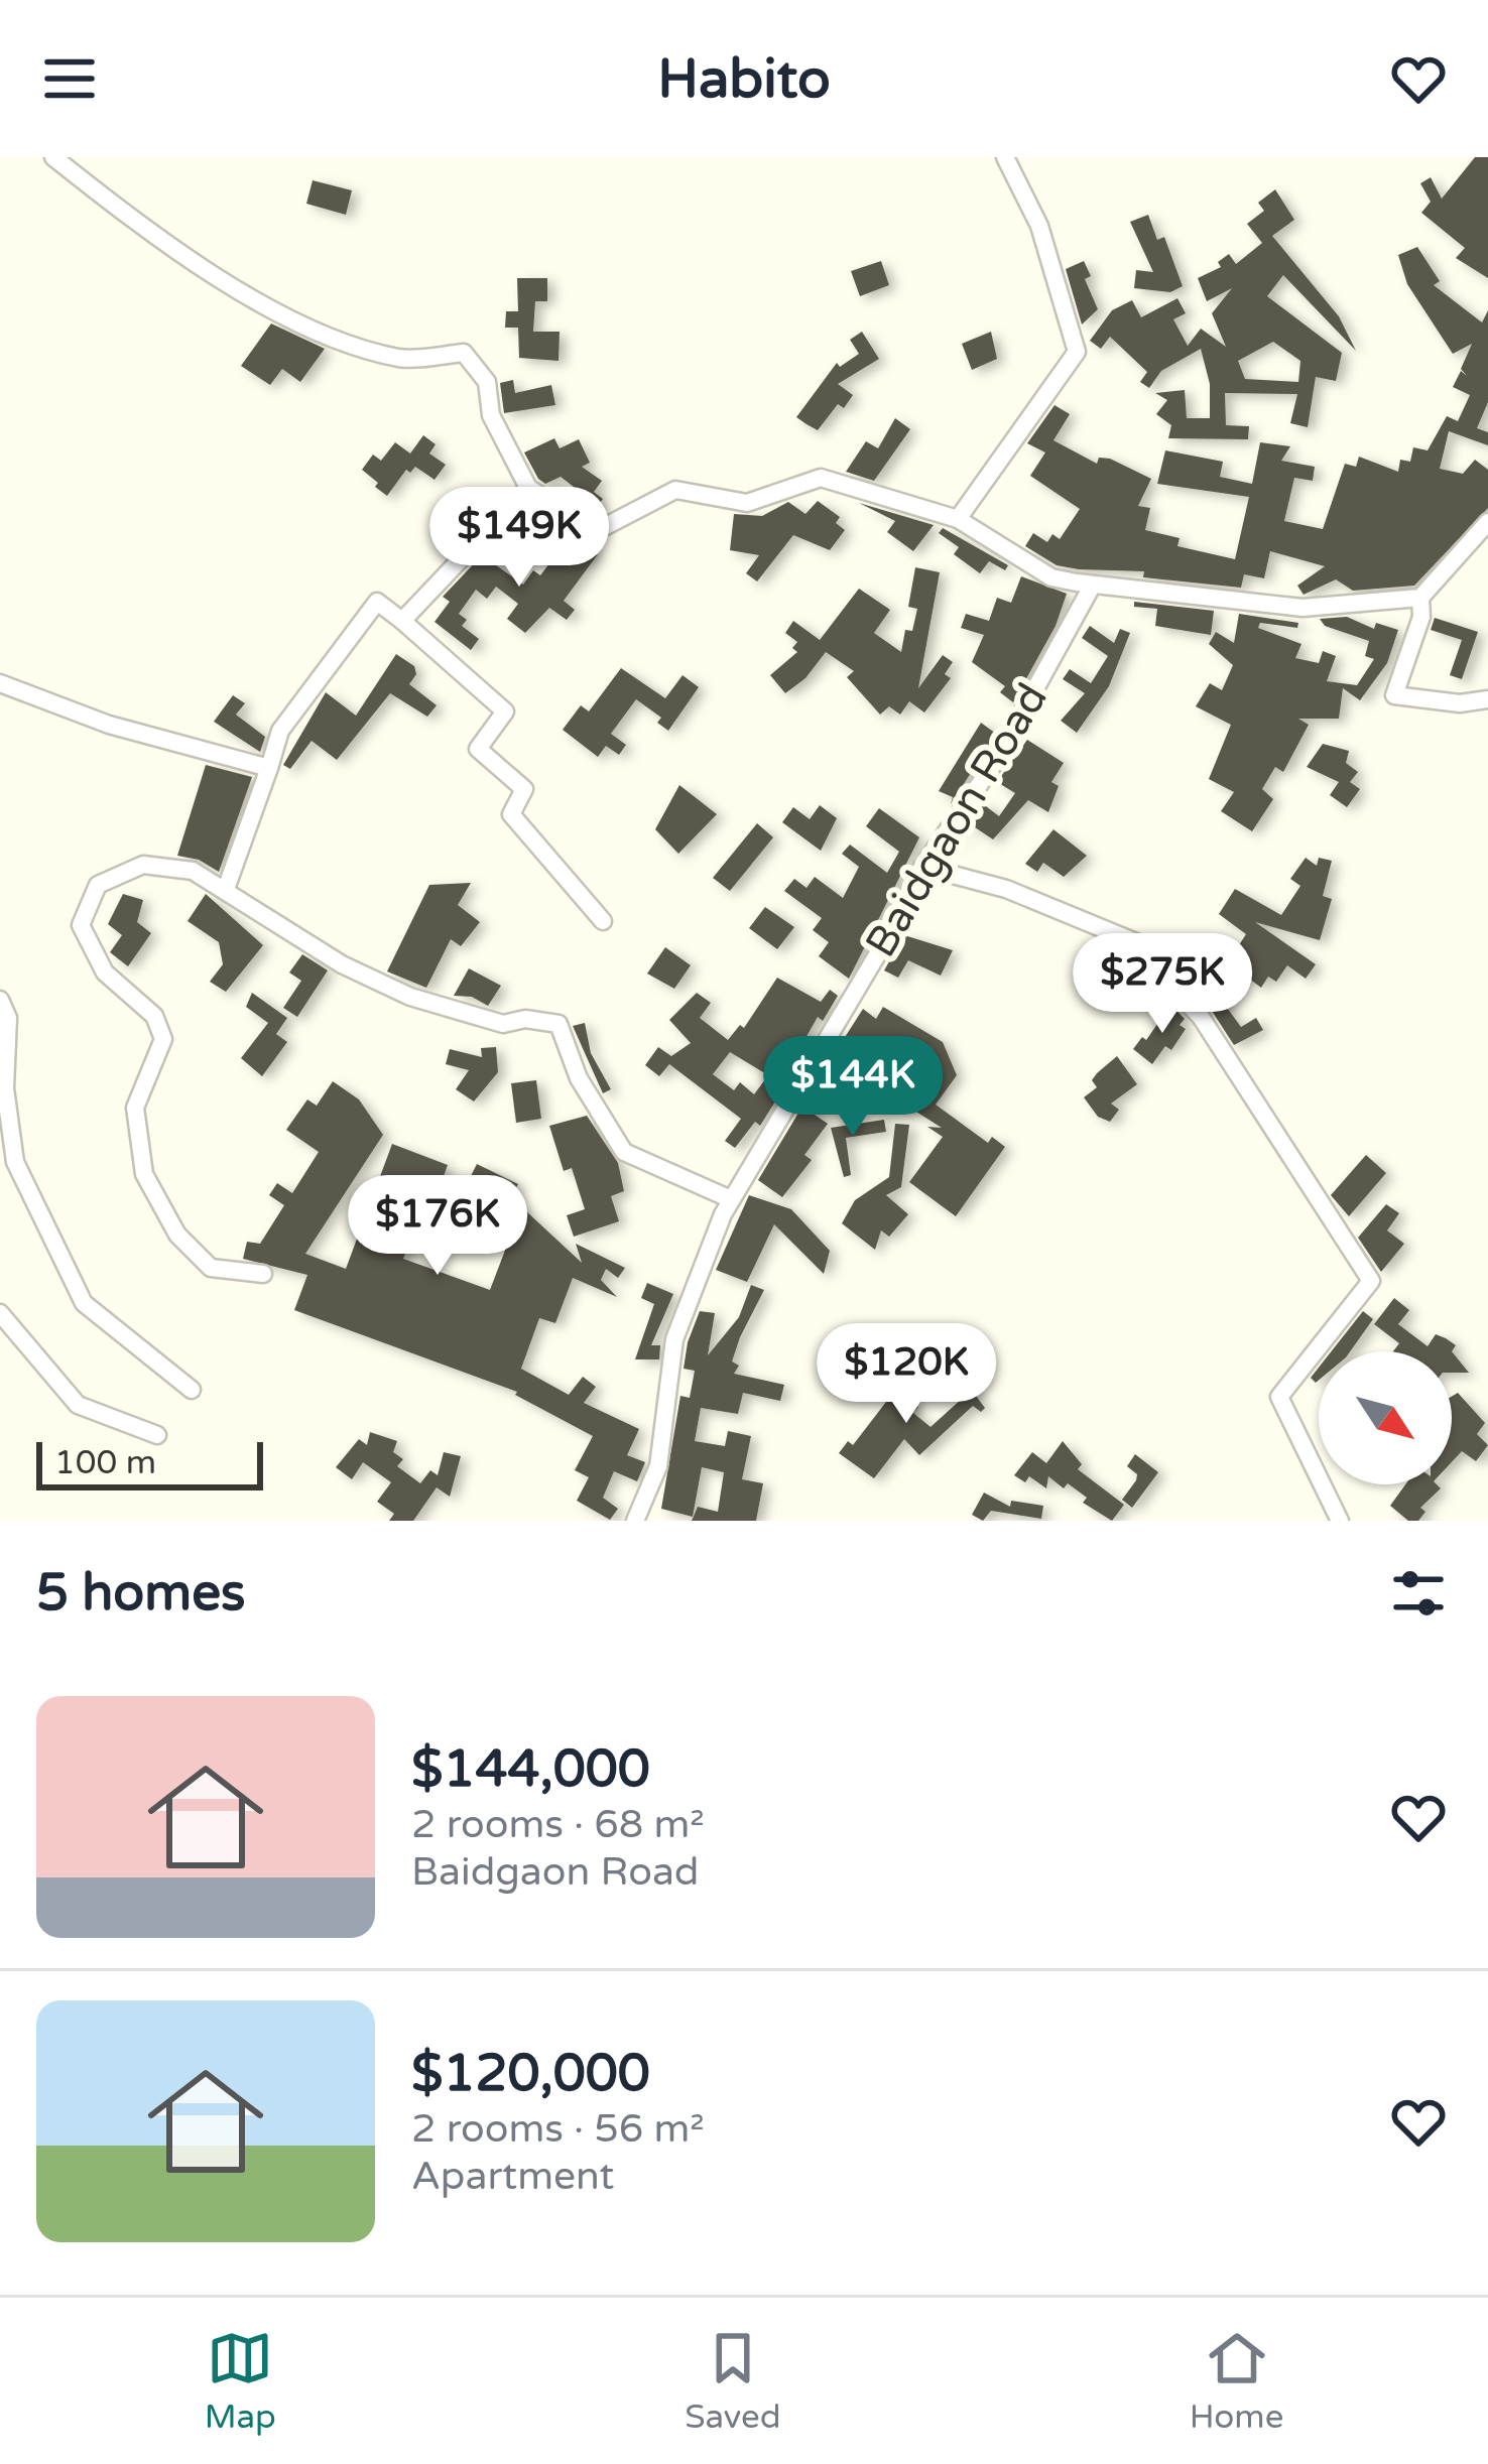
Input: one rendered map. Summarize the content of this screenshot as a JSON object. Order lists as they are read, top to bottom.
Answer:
{
  "streets": {
    "street": ["Baidgaon Road"]
  },
  "scale_bar": "100 m",
  "north": "bottom right",
  "page": {
    "header": "Habito",
    "price": [
      "$149K",
      "$275K",
      "$144K",
      "$176K",
      "$120K"
    ],
    "scale": "100 m",
    "heading": "5 homes",
    "list": [
      {
        "name": "$144,000",
        "note": "2 rooms · 68 m² · Baidgaon Road"
      },
      {
        "name": "$120,000",
        "note": "2 rooms · 56 m² · Apartment"
      }
    ],
    "tabs": ["Map", "Saved", "Home"]
  }
}
